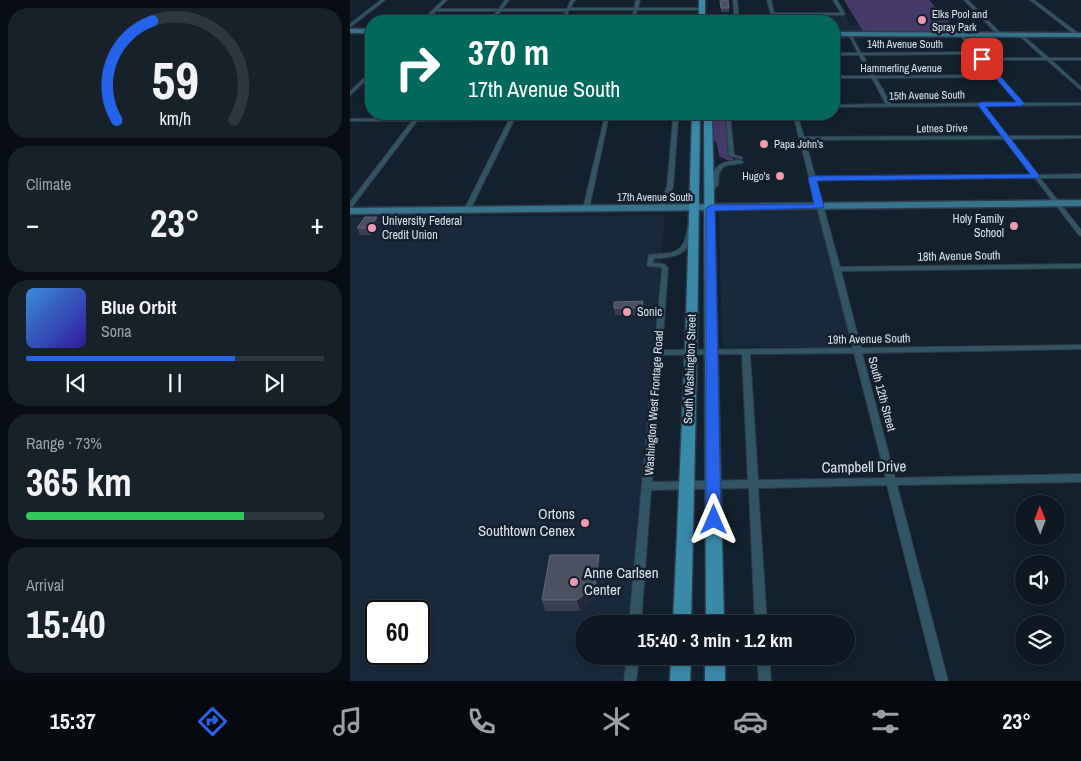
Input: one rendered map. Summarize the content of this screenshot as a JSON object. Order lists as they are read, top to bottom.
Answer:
{
  "streets": {
    "main road": ["South Washington Street"],
    "street": [
      "14th Avenue South",
      "Hammerling Avenue",
      "15th Avenue South",
      "Letnes Drive",
      "17th Avenue South",
      "18th Avenue South",
      "19th Avenue South",
      "South 12th Street",
      "Washington West Frontage Road",
      "Campbell Drive"
    ]
  },
  "crossings": [
    ["Letnes Drive", "South 12th Street"],
    ["17th Avenue South", "South Washington Street"],
    ["17th Avenue South", "South 12th Street"],
    ["18th Avenue South", "South 12th Street"],
    ["19th Avenue South", "South Washington Street"],
    ["19th Avenue South", "South 12th Street"],
    ["19th Avenue South", "Washington West Frontage Road"],
    ["South Washington Street", "Washington West Frontage Road"],
    ["South Washington Street", "Campbell Drive"],
    ["South 12th Street", "Campbell Drive"],
    ["Washington West Frontage Road", "Campbell Drive"]
  ],
  "places": [
    "Elks Pool and Spray Park",
    "Papa John's",
    "Hugo's",
    "Holy Family School",
    "University Federal Credit Union",
    "Sonic",
    "Ortons Southtown Cenex",
    "Anne Carlsen Center"
  ],
  "north": "top",
  "page": {
    "turn": ["370 m", "17th Avenue South"],
    "tile": [
      "Climate",
      ["Range · 73%", "365 km"],
      ["Arrival", "15:40"]
    ],
    "heat": ["−", "23°", "+"],
    "song": ["Blue Orbit", "Sona"],
    "limit": "60",
    "trip": "15:40 · 3 min · 1.2 km",
    "tabs": ["15:37", "23°"],
    "gauge": ["59", "km/h"]
  }
}
